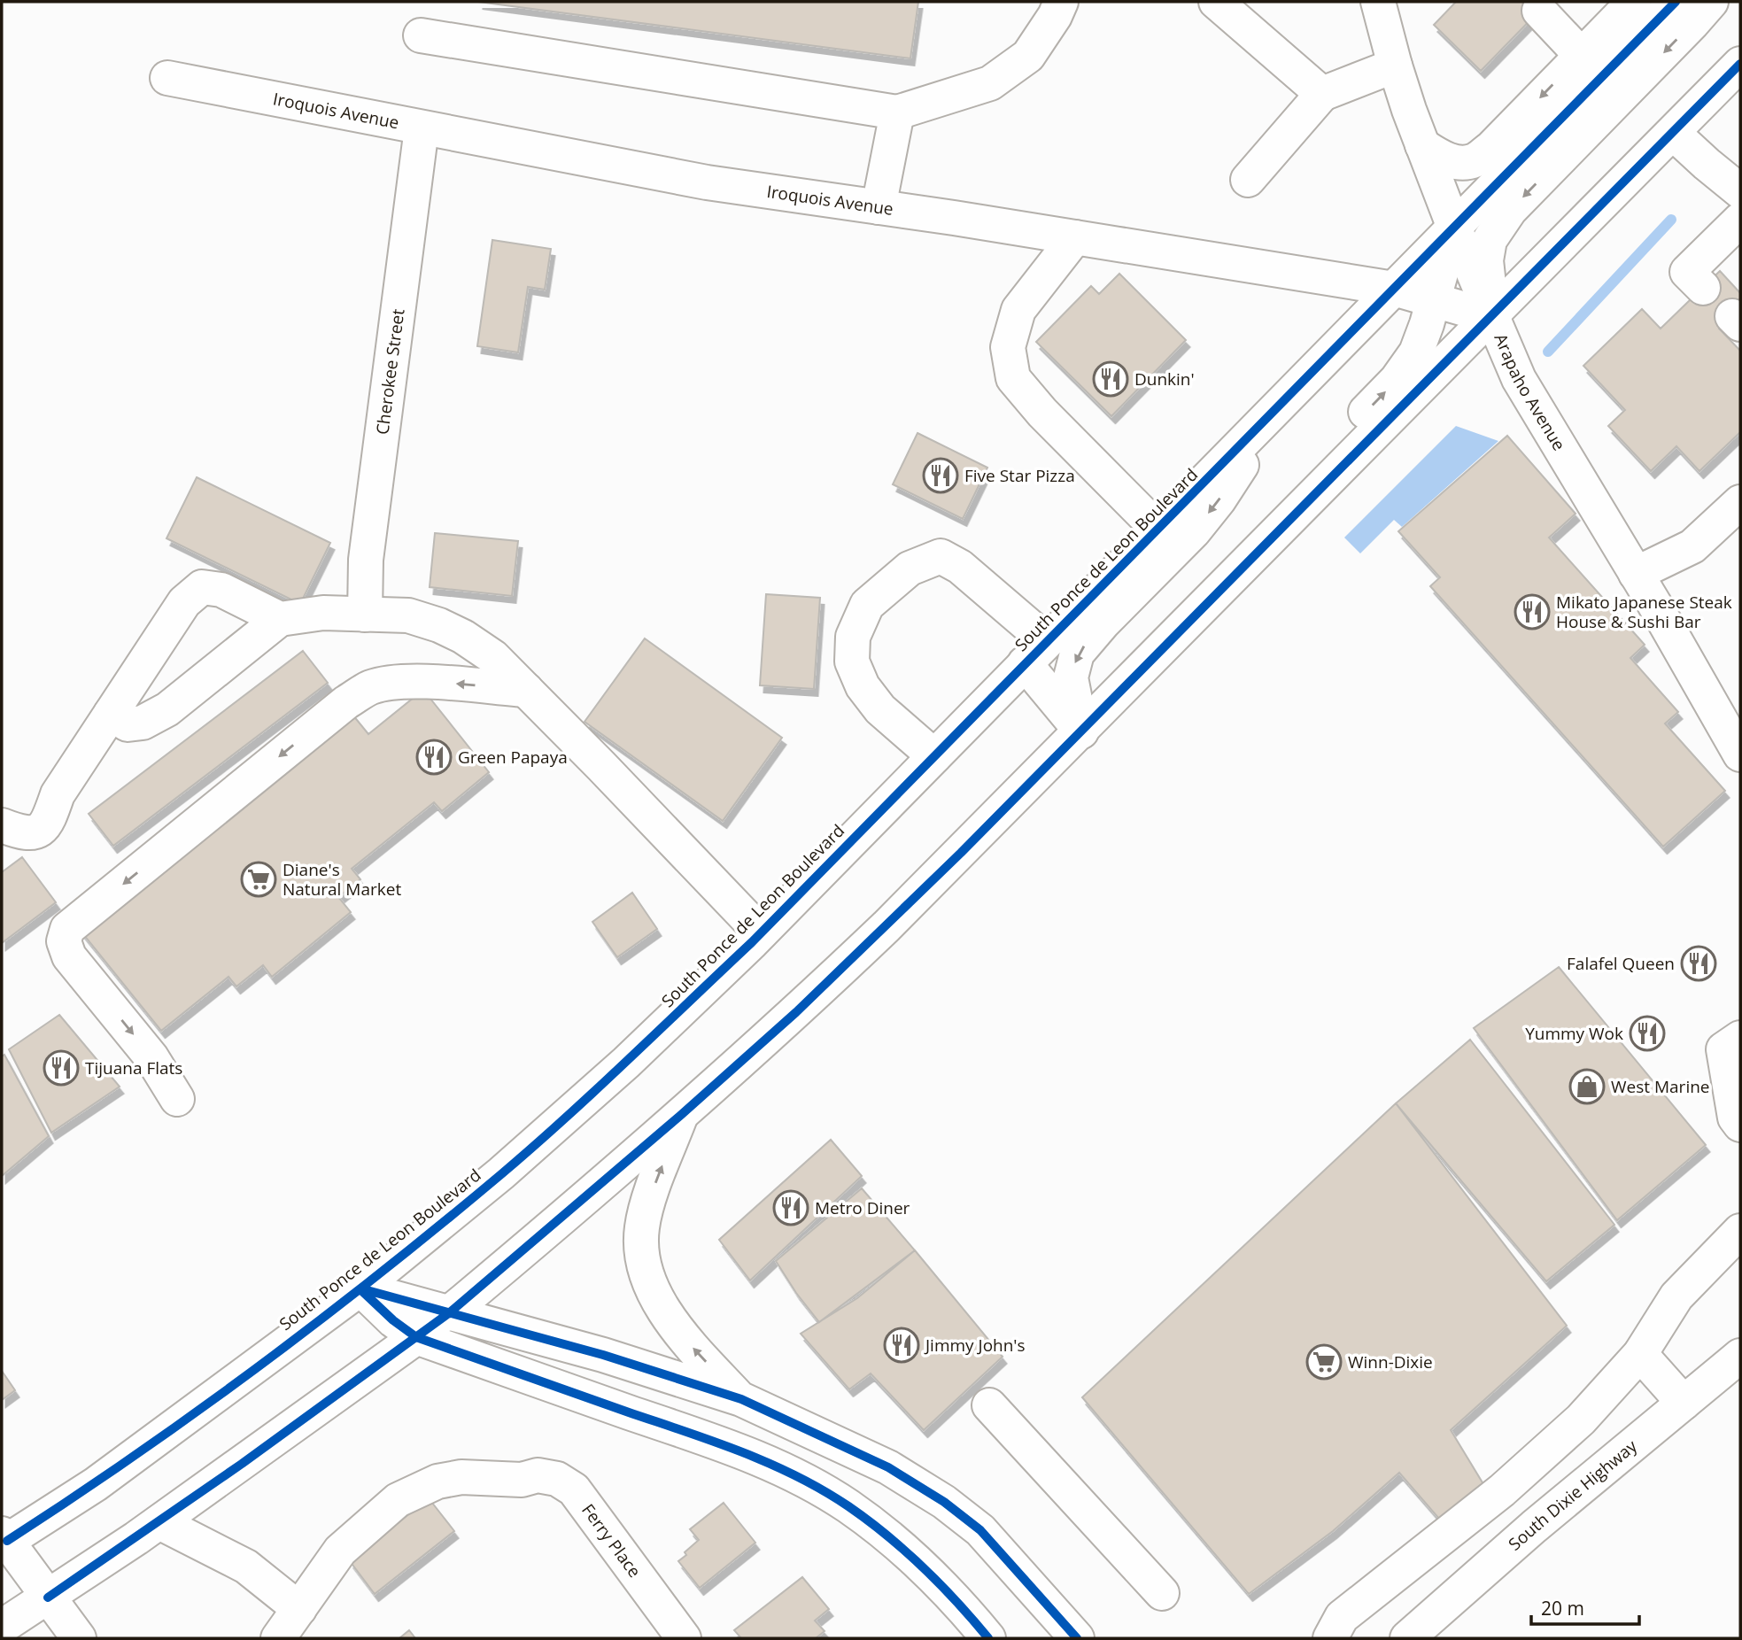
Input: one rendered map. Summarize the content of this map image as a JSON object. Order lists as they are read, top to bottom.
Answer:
{
  "streets": {
    "main road": [
      "Iroquois Avenue",
      "Cherokee Street",
      "Arapaho Avenue",
      "South Ponce de Leon Boulevard",
      "South Dixie Highway",
      "Ferry Place"
    ]
  },
  "crossings": [
    ["Iroquois Avenue", "Cherokee Street"],
    ["Iroquois Avenue", "Arapaho Avenue"],
    ["Iroquois Avenue", "South Ponce de Leon Boulevard"],
    ["Arapaho Avenue", "South Ponce de Leon Boulevard"]
  ],
  "places": {
    "restaurant": [
      "Dunkin'",
      "Five Star Pizza",
      "Mikato Japanese Steak House & Sushi Bar",
      "Green Papaya",
      "Falafel Queen",
      "Yummy Wok",
      "Tijuana Flats",
      "Metro Diner",
      "Jimmy John's"
    ],
    "supermarket": ["Diane's Natural Market", "Winn-Dixie"],
    "shop": ["West Marine"]
  },
  "scale_bar": "20 m"
}
